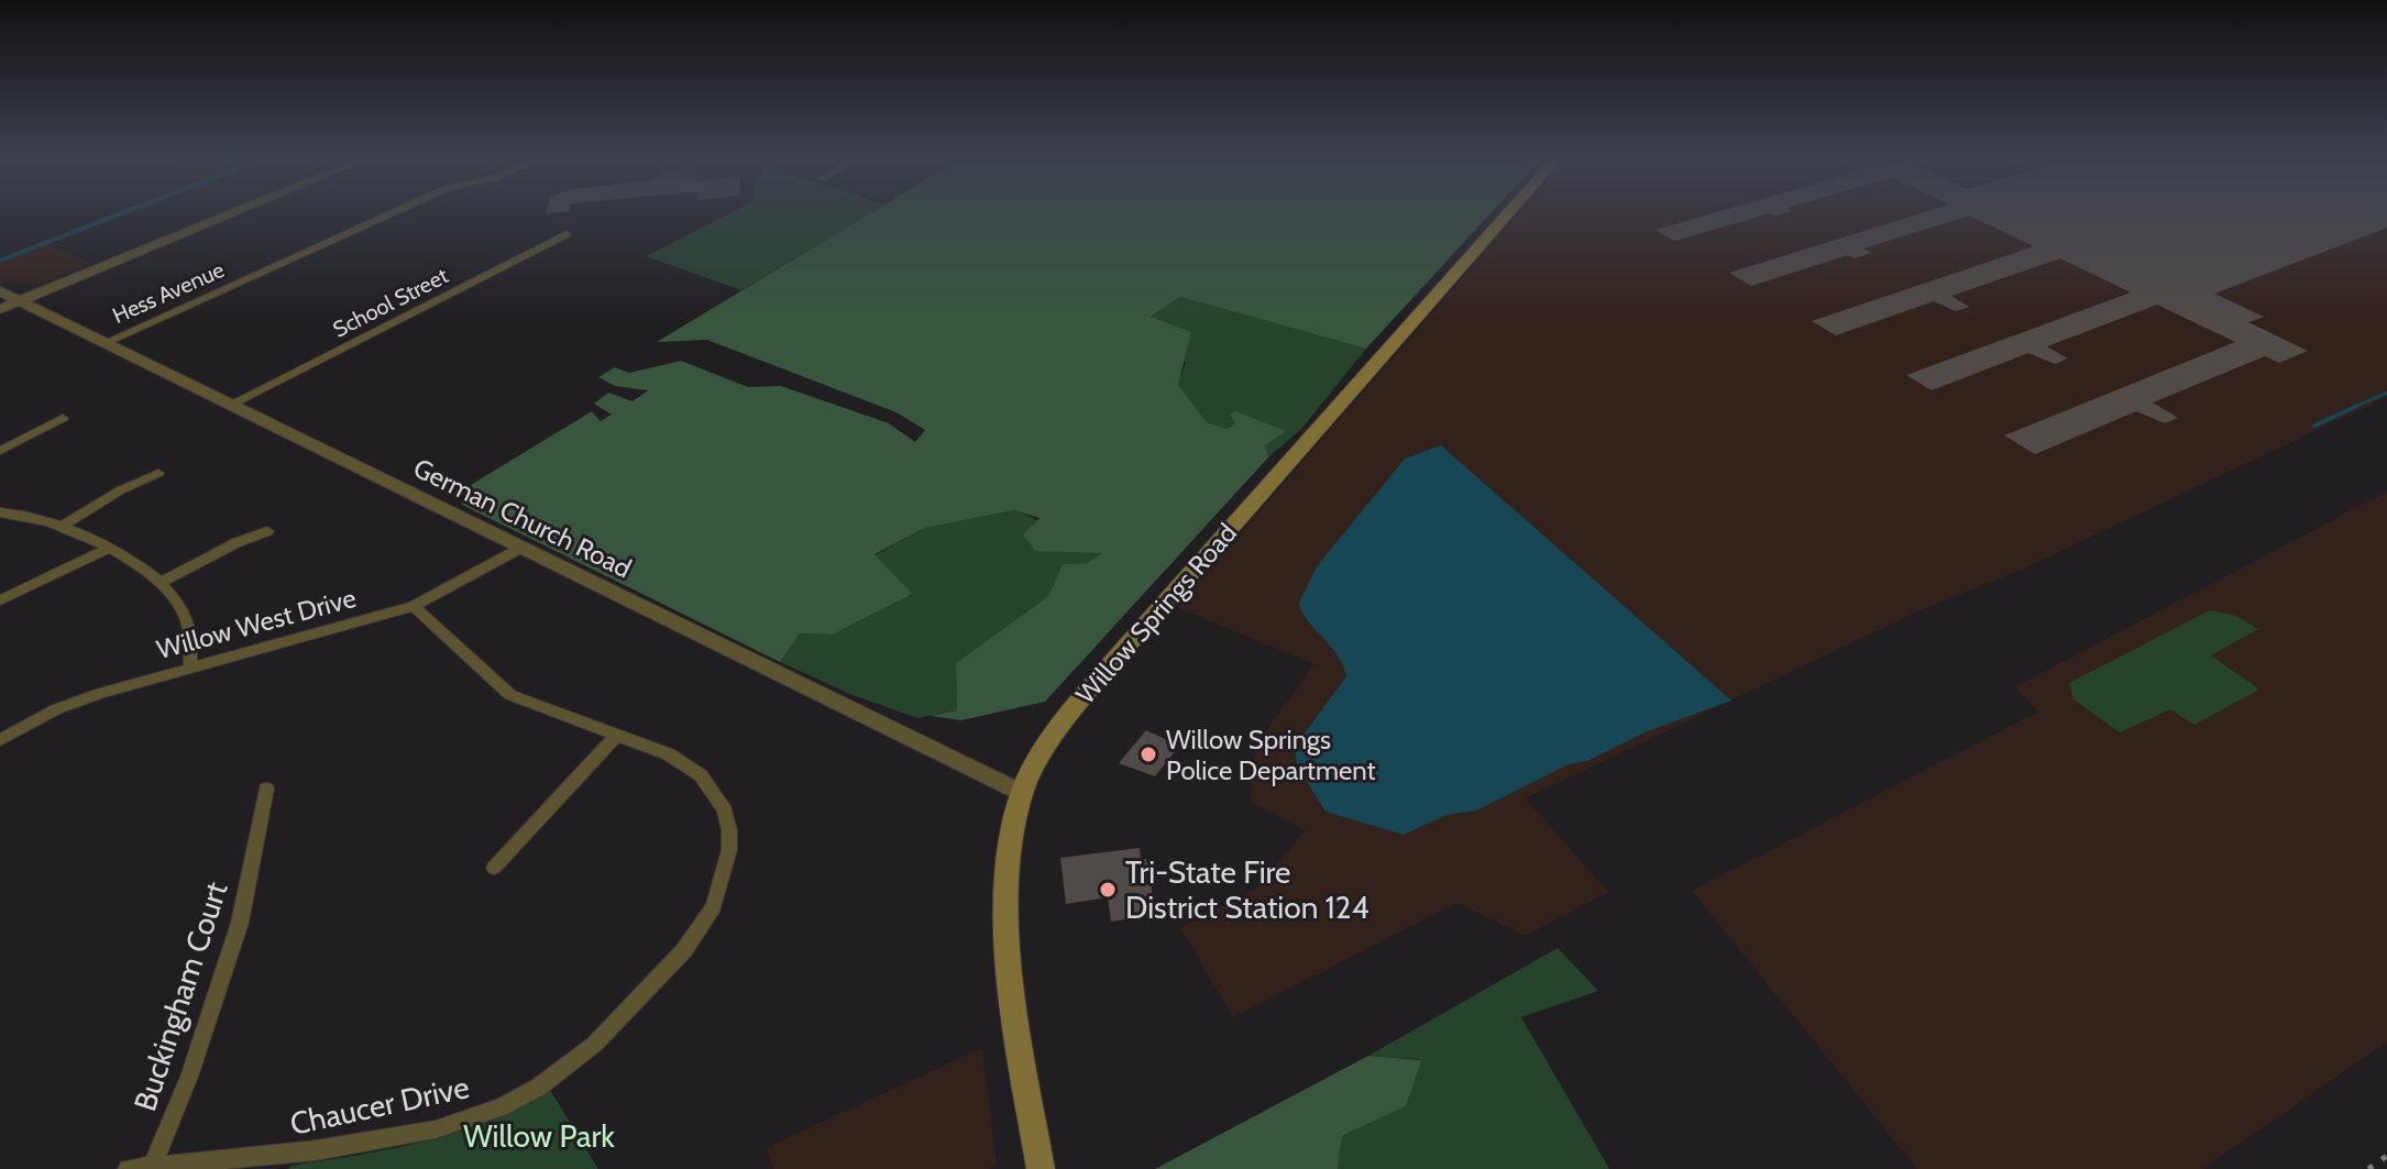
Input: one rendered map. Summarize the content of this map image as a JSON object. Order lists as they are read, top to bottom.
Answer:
{
  "streets": {
    "main road": ["Willow Springs Road"],
    "street": [
      "Hess Avenue",
      "School Street",
      "German Church Road",
      "Willow West Drive",
      "Buckingham Court",
      "Chaucer Drive"
    ]
  },
  "crossings": [
    ["Hess Avenue", "German Church Road"],
    ["School Street", "German Church Road"],
    ["German Church Road", "Willow Springs Road"],
    ["German Church Road", "Willow West Drive"],
    ["Willow West Drive", "Chaucer Drive"],
    ["Buckingham Court", "Chaucer Drive"]
  ],
  "parks": ["Willow Park"],
  "places": ["Willow Springs Police Department", "Tri-State Fire District Station 124"]
}
